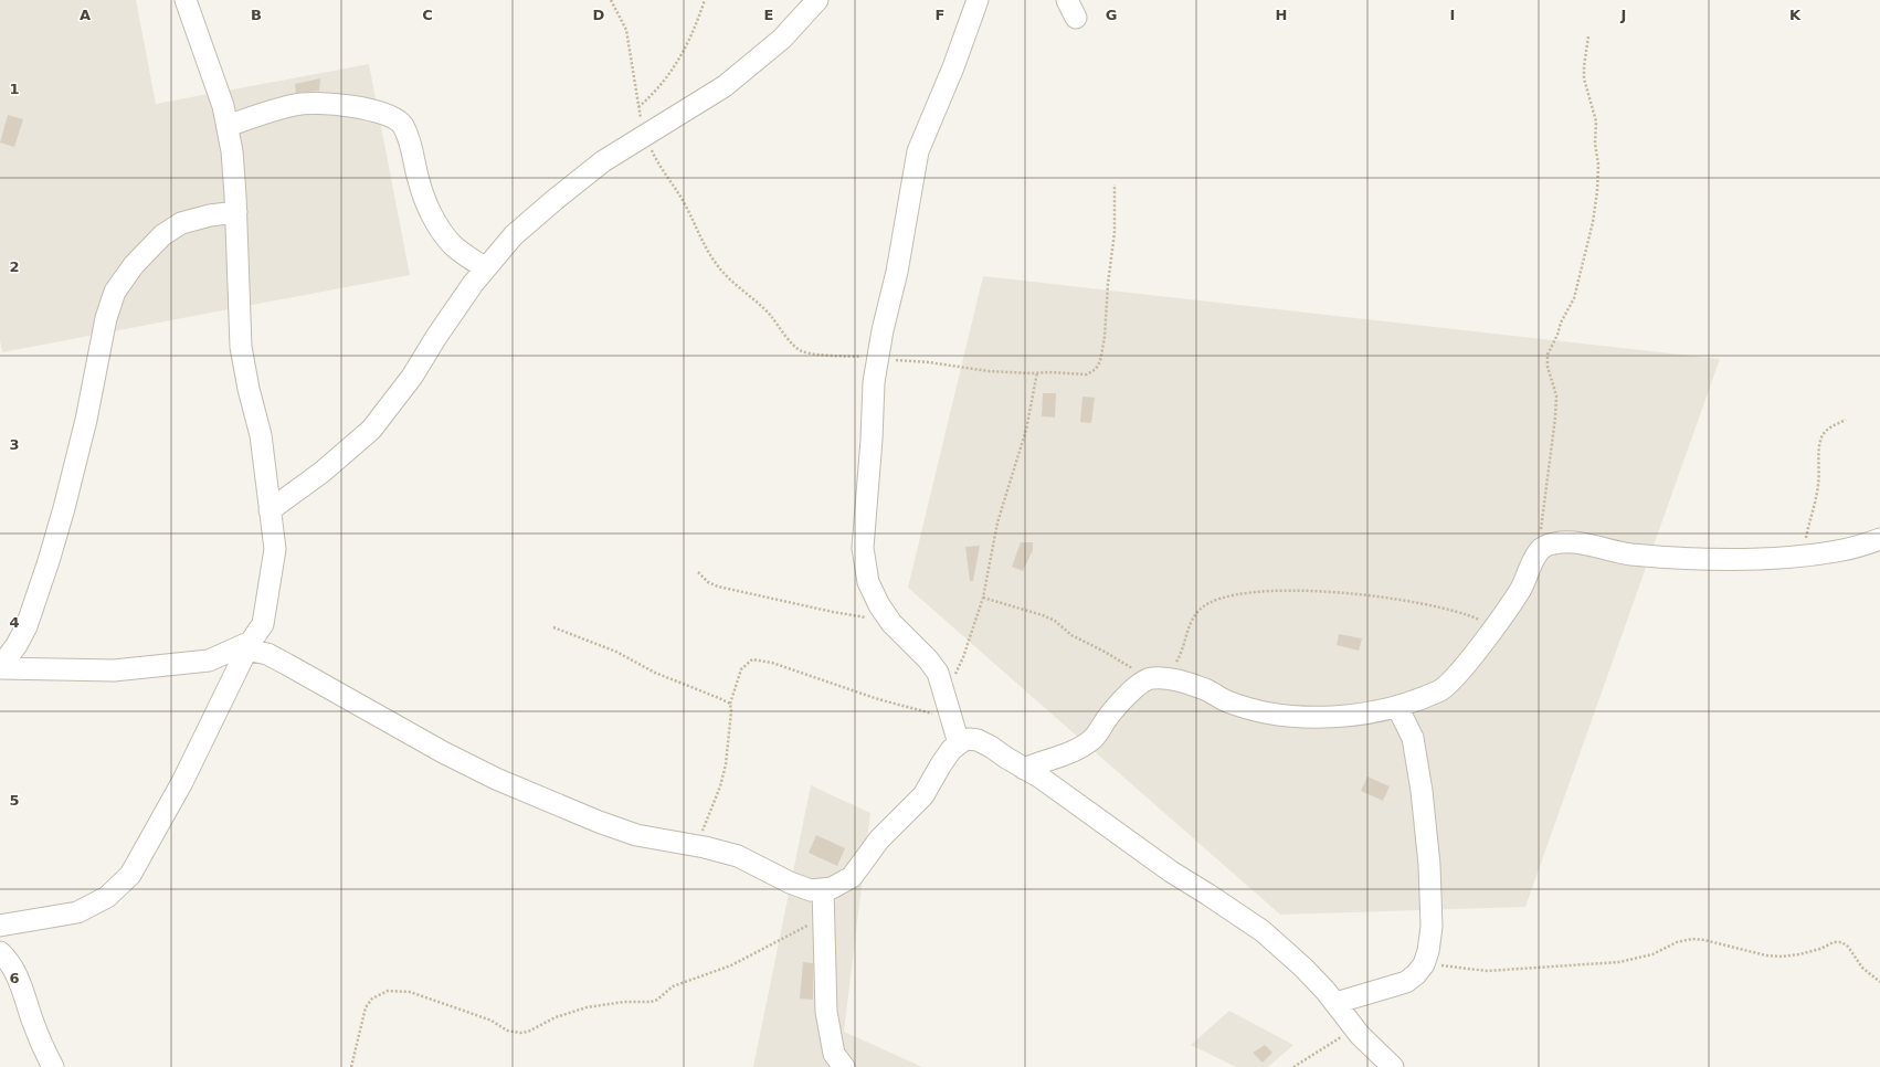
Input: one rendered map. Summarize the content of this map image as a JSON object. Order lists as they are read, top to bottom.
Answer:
{
  "grid": {
    "columns": [
      "A",
      "B",
      "C",
      "D",
      "E",
      "F",
      "G",
      "H",
      "I",
      "J",
      "K"
    ],
    "rows": [
      "1",
      "2",
      "3",
      "4",
      "5",
      "6"
    ]
  }
}
